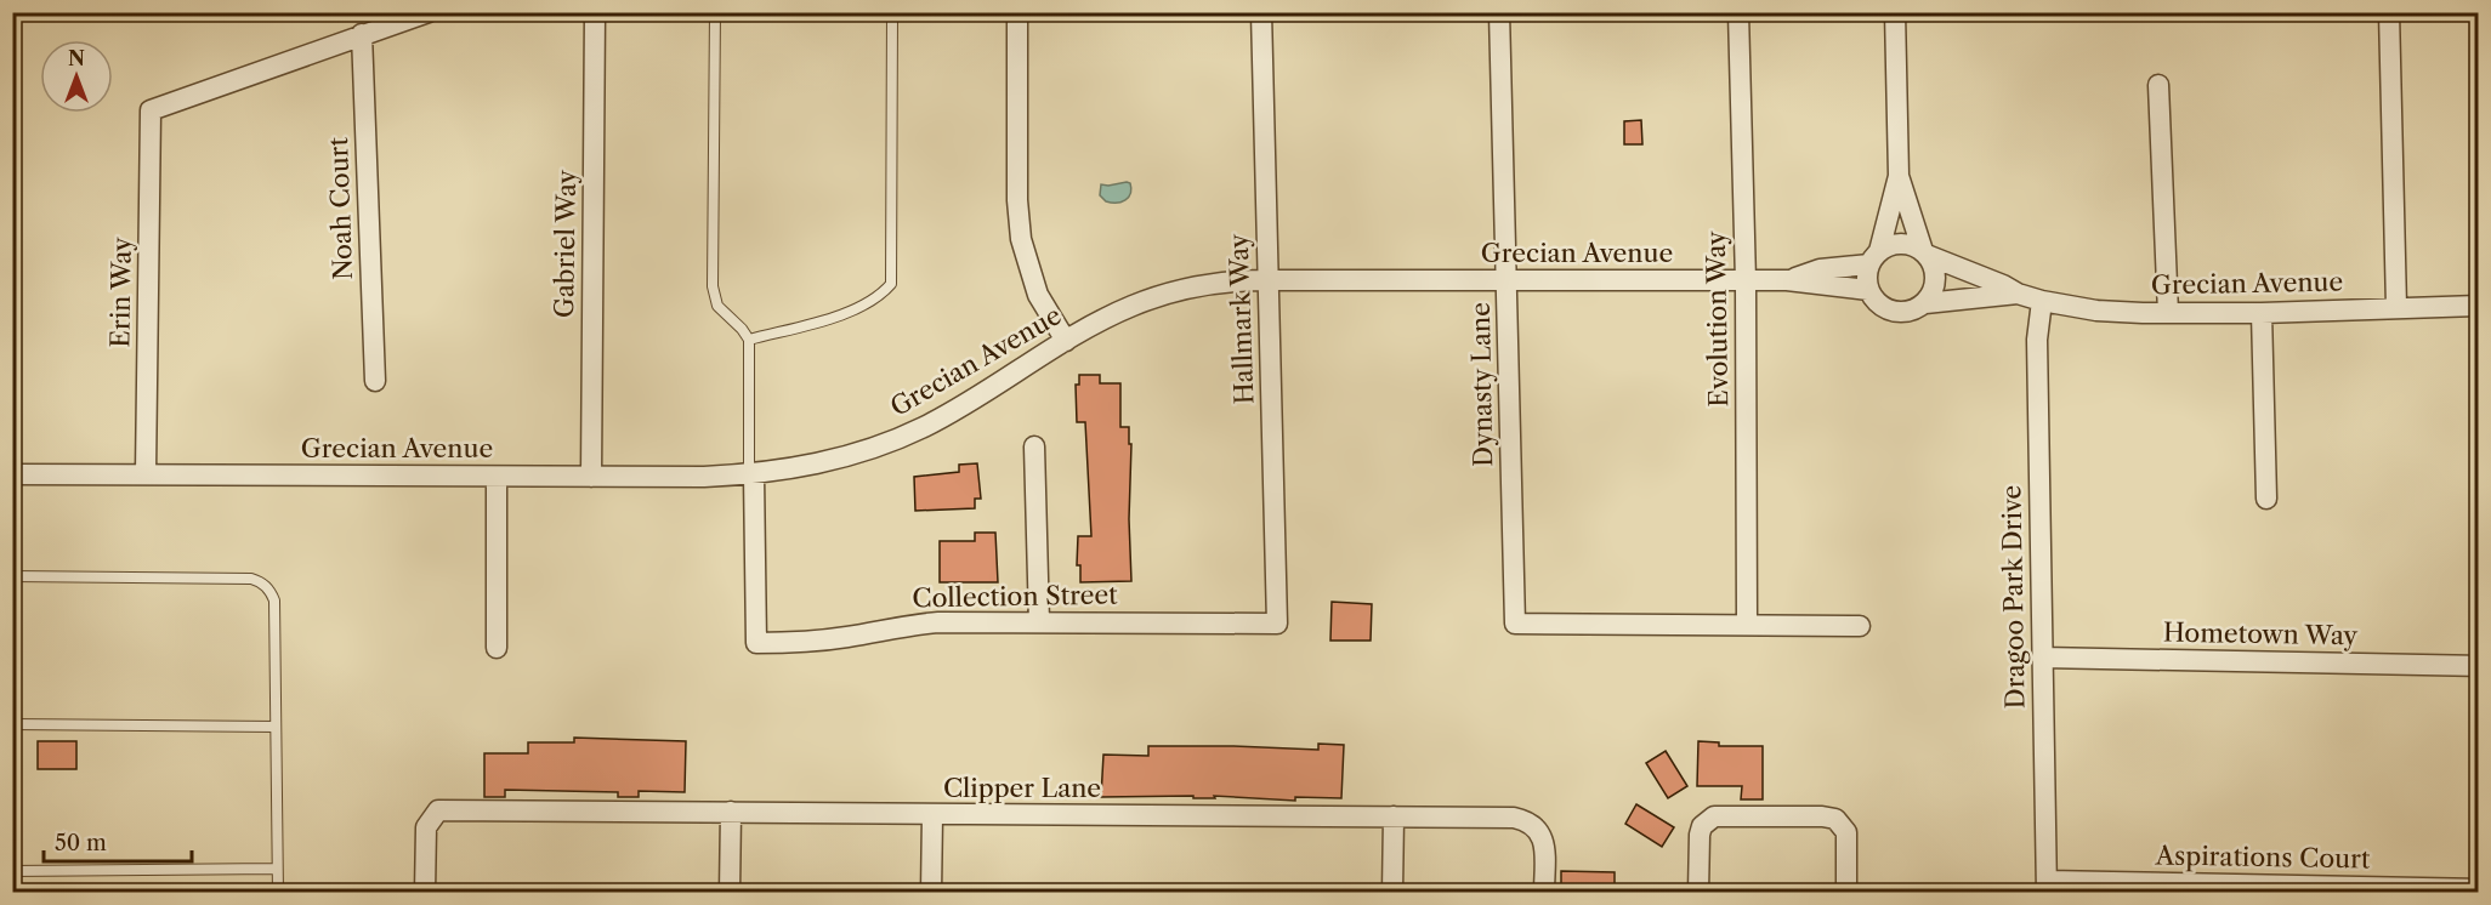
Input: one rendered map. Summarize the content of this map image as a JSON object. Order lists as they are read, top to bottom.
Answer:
{
  "streets": {
    "street": [
      "Noah Court",
      "Gabriel Way",
      "Grecian Avenue",
      "Erin Way",
      "Hallmark Way",
      "Evolution Way",
      "Dynasty Lane",
      "Collection Street",
      "Dragoo Park Drive",
      "Hometown Way",
      "Clipper Lane",
      "Aspirations Court"
    ]
  },
  "crossings": [
    ["Noah Court", "Erin Way"],
    ["Gabriel Way", "Grecian Avenue"],
    ["Grecian Avenue", "Erin Way"],
    ["Grecian Avenue", "Hallmark Way"],
    ["Grecian Avenue", "Evolution Way"],
    ["Grecian Avenue", "Dynasty Lane"],
    ["Grecian Avenue", "Collection Street"],
    ["Grecian Avenue", "Dragoo Park Drive"],
    ["Hallmark Way", "Collection Street"],
    ["Evolution Way", "Dynasty Lane"],
    ["Dragoo Park Drive", "Hometown Way"],
    ["Dragoo Park Drive", "Aspirations Court"]
  ],
  "scale_bar": "50 m",
  "north": "top"
}
